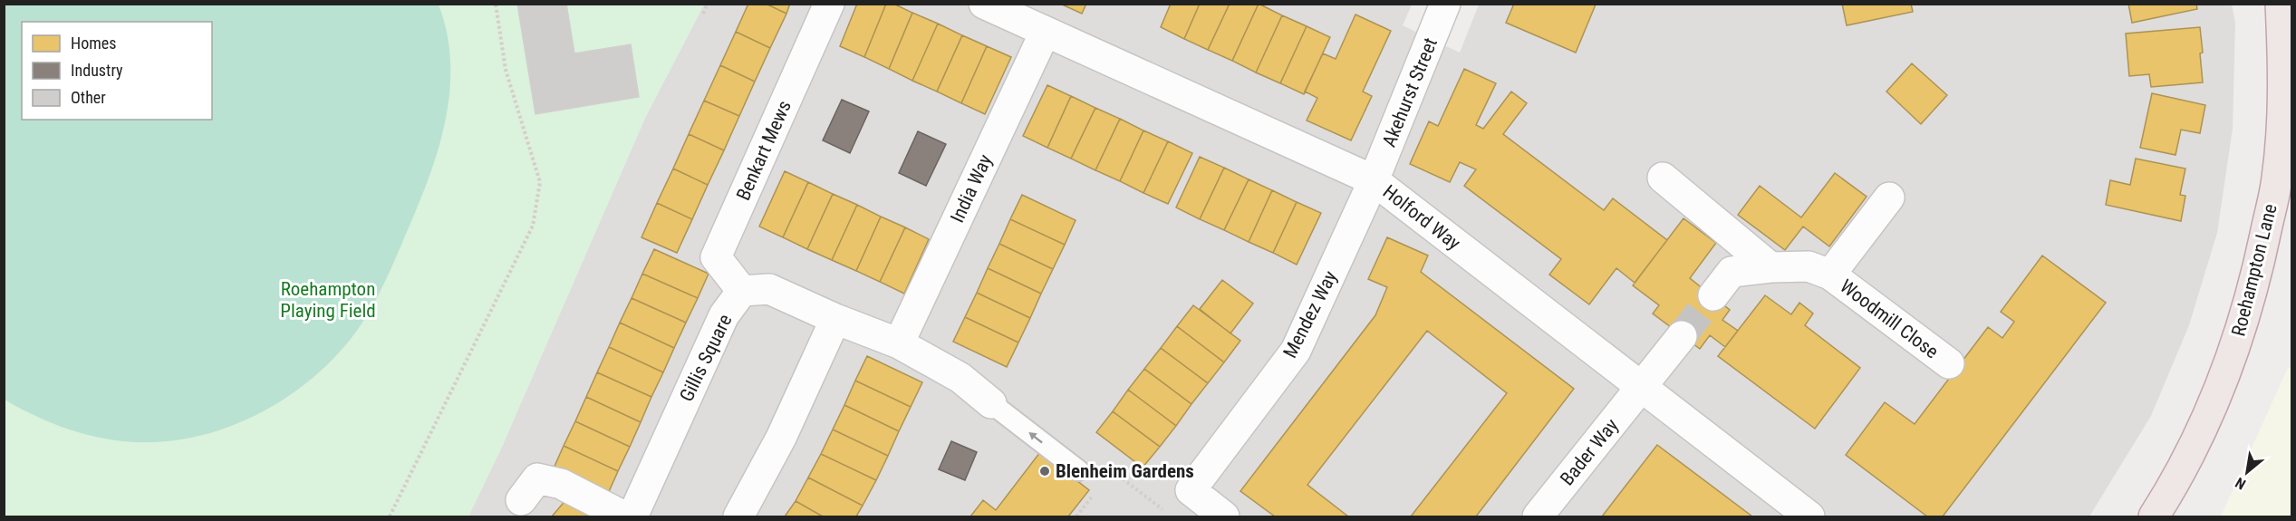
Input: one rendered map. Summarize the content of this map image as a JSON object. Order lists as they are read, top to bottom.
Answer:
{
  "streets": {
    "highway": ["Roehampton Lane"],
    "street": [
      "Akehurst Street",
      "Benkart Mews",
      "India Way",
      "Holford Way",
      "Mendez Way",
      "Woodmill Close",
      "Gillis Square",
      "Bader Way"
    ]
  },
  "crossings": [
    ["Akehurst Street", "Holford Way"],
    ["Akehurst Street", "Mendez Way"],
    ["Benkart Mews", "Gillis Square"],
    ["India Way", "Holford Way"],
    ["Holford Way", "Mendez Way"],
    ["Holford Way", "Bader Way"]
  ],
  "parks": ["Roehampton Playing Field"],
  "places": ["Blenheim Gardens"],
  "legend": ["Homes", "Industry", "Other"],
  "north": "bottom left"
}
